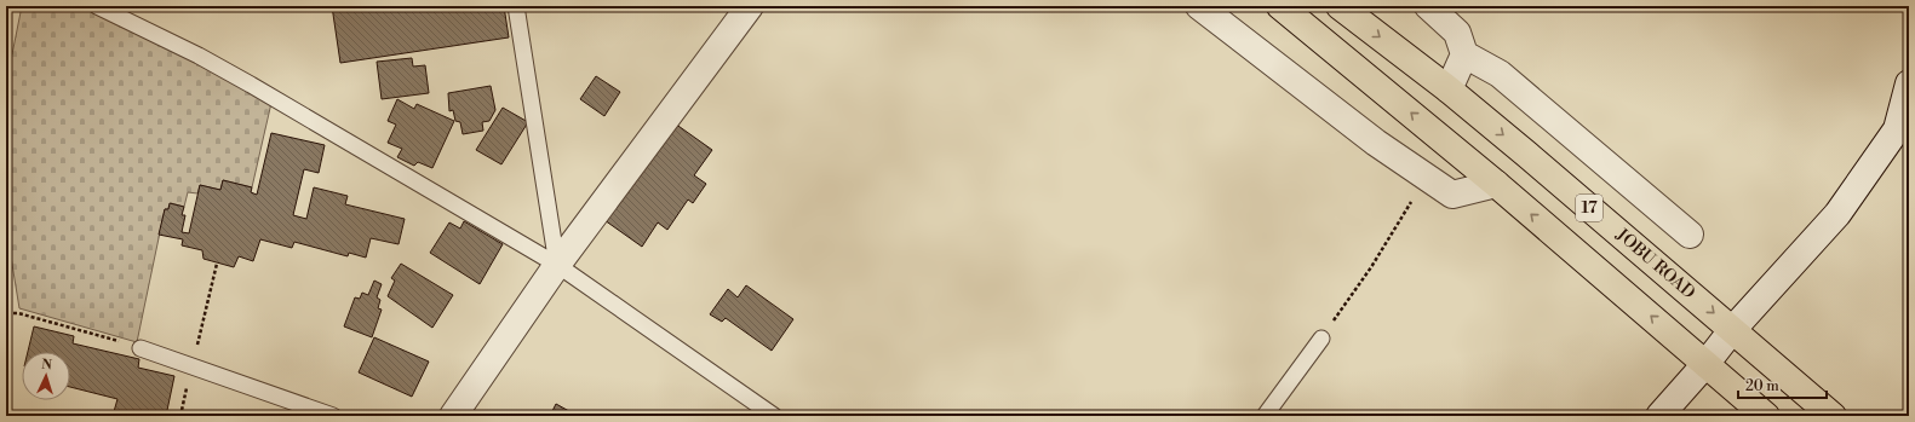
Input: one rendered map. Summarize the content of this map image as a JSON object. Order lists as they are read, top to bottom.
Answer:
{
  "streets": {
    "highway": ["17", "JOBU ROAD"]
  },
  "scale_bar": "20 m",
  "north": "top"
}
